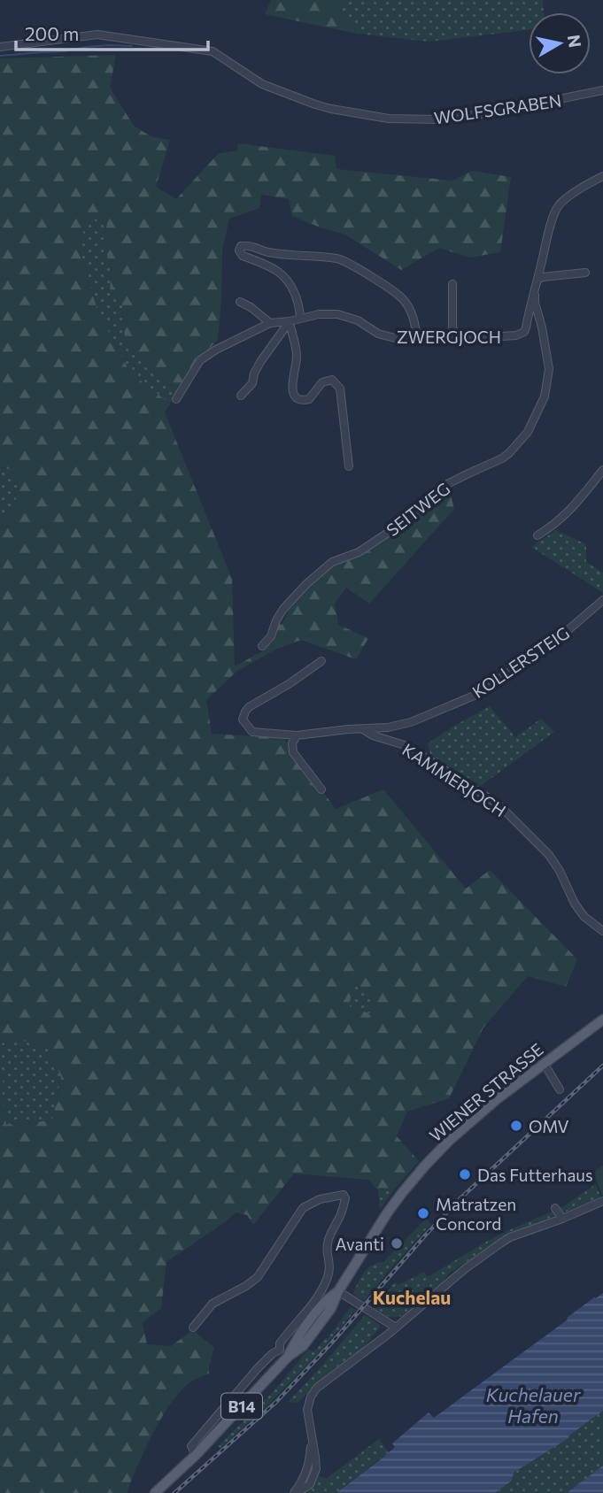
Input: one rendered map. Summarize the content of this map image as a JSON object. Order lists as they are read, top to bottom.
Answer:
{
  "streets": {
    "main road": ["WIENER STRASSE", "B14"],
    "street": [
      "WOLFSGRABEN",
      "ZWERGJOCH",
      "SEITWEG",
      "KOLLERSTEIG",
      "KAMMERJOCH"
    ]
  },
  "crossings": [
    ["ZWERGJOCH", "SEITWEG"],
    ["KOLLERSTEIG", "KAMMERJOCH"],
    ["WIENER STRASSE", "B14"]
  ],
  "districts": ["Kuchelau"],
  "water": ["Kuchelauer Hafen"],
  "places": [
    "OMV",
    "Das Futterhaus",
    "Matratzen Concord",
    "Avanti"
  ],
  "scale_bar": "200 m",
  "north": "right"
}
